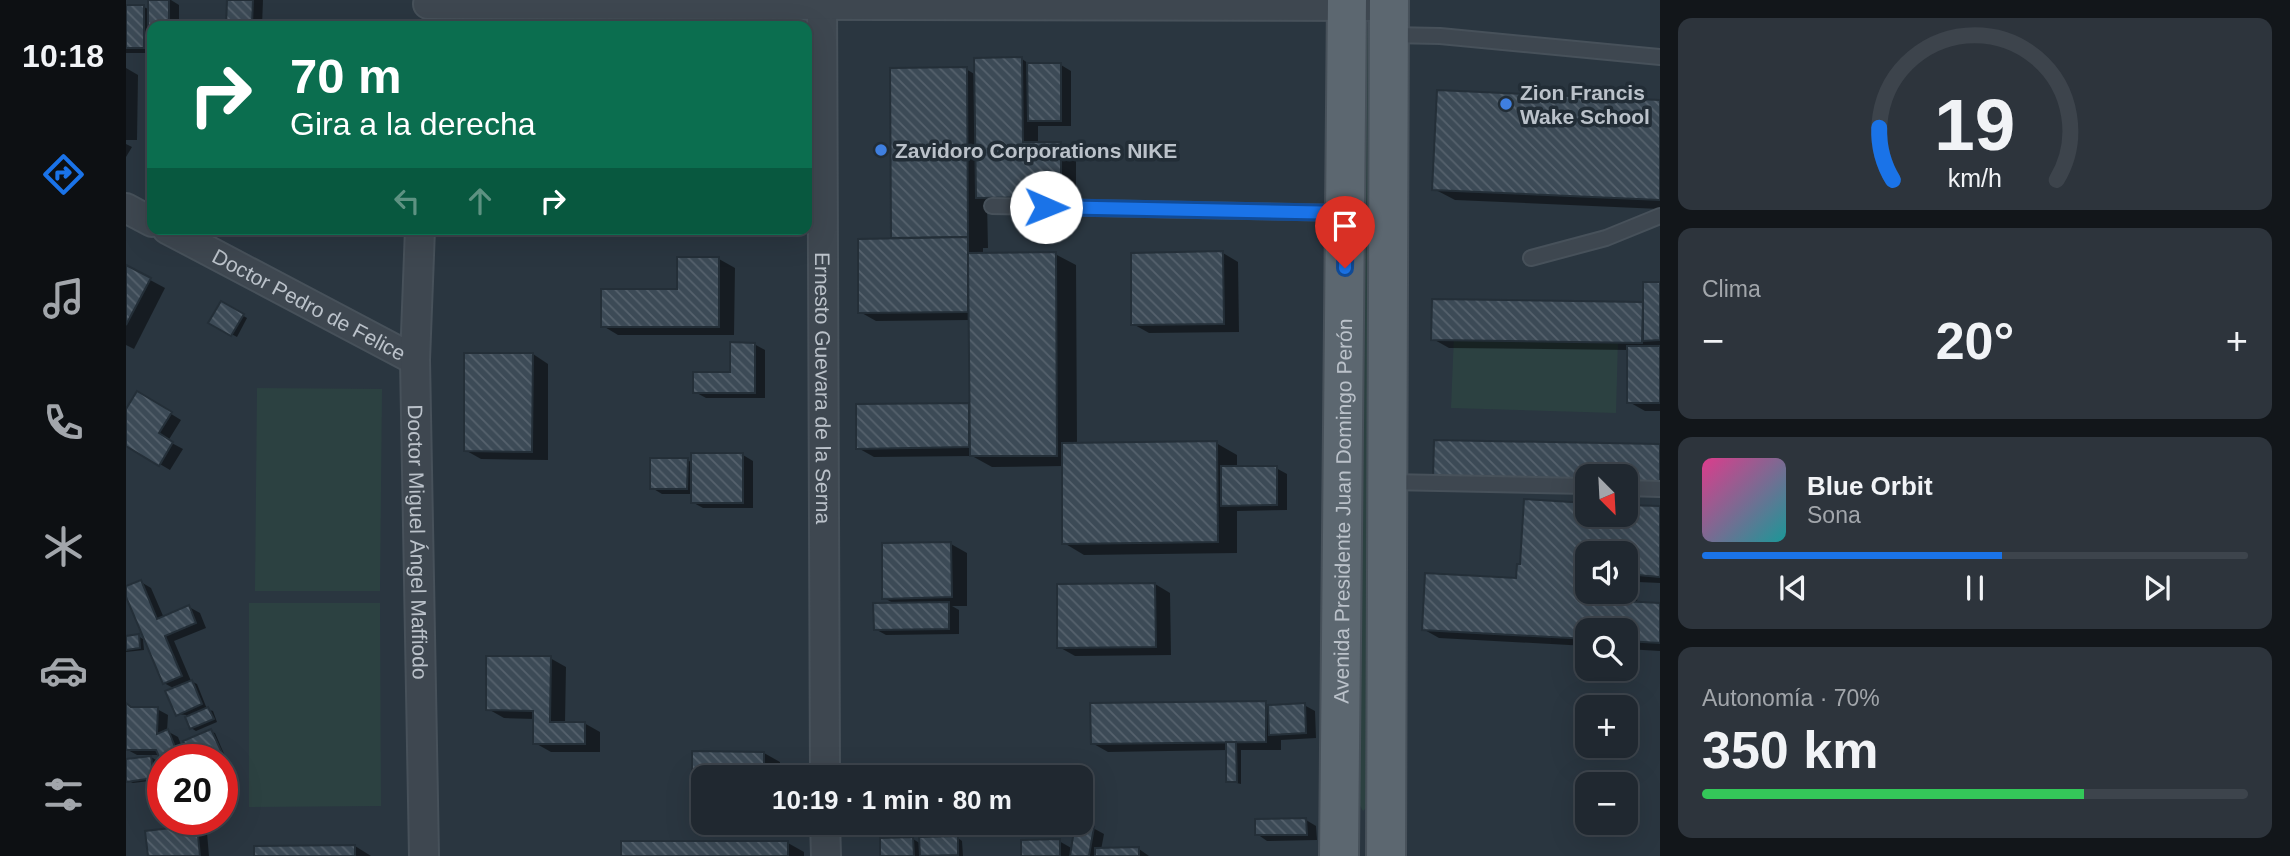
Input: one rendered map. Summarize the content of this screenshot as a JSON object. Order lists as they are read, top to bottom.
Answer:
{
  "streets": {
    "main road": ["Avenida Presidente Juan Domingo Perón"],
    "street": ["Doctor Pedro de Felice", "Ernesto Guevara de la Serna", "Doctor Miguel Ángel Maffiodo"]
  },
  "crossings": [
    ["Doctor Pedro de Felice", "Doctor Miguel Ángel Maffiodo"]
  ],
  "places": ["Zion Francis Wake School", "Zavidoro Corporations NIKE"],
  "north": "bottom right",
  "page": {
    "tabs": "10:18",
    "turn": ["70 m", "Gira a la derecha"],
    "tile": [
      "Clima",
      ["Autonomía · 70%", "350 km"]
    ],
    "heat": ["−", "20°", "+"],
    "song": ["Blue Orbit", "Sona"],
    "map_buttons": ["+", "−"],
    "limit": "20",
    "trip": "10:19 · 1 min · 80 m",
    "gauge": ["19", "km/h"]
  }
}
